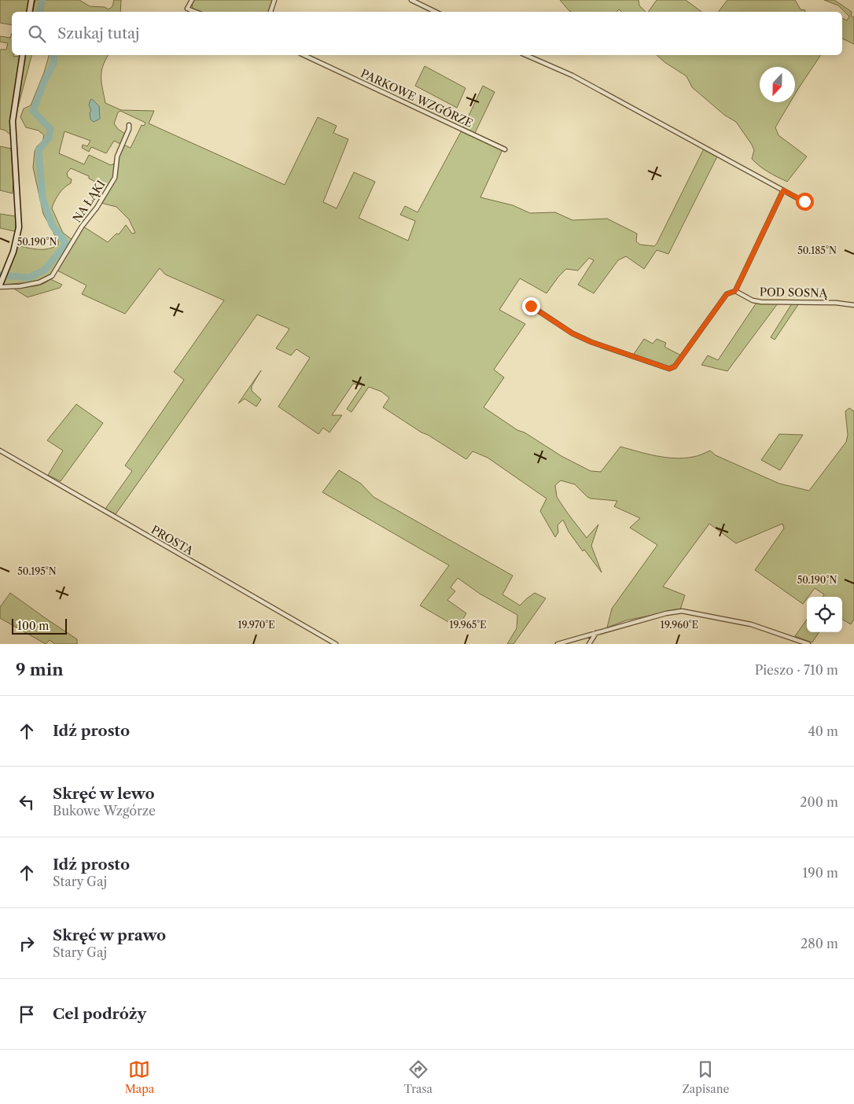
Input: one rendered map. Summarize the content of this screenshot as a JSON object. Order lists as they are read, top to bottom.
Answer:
{
  "streets": {
    "street": [
      "PARKOWE WZGÓRZE",
      "NA ŁĄKI",
      "POD SOSNĄ",
      "PROSTA"
    ]
  },
  "scale_bar": "100 m",
  "north": "bottom",
  "page": {
    "search": "Szukaj tutaj",
    "scale": "100 m",
    "heading": ["9 min", "Pieszo · 710 m"],
    "list": [
      ["Idź prosto", "40 m"],
      ["Skręć w lewo", "Bukowe Wzgórze", "200 m"],
      ["Idź prosto", "Stary Gaj", "190 m"],
      ["Skręć w prawo", "Stary Gaj", "280 m"],
      "Cel podróży"
    ],
    "nav": ["Mapa", "Trasa", "Zapisane"]
  },
  "coordinates": [
    "50.190°N",
    "50.185°N",
    "50.195°N",
    "19.970°E",
    "19.965°E",
    "19.960°E"
  ]
}
